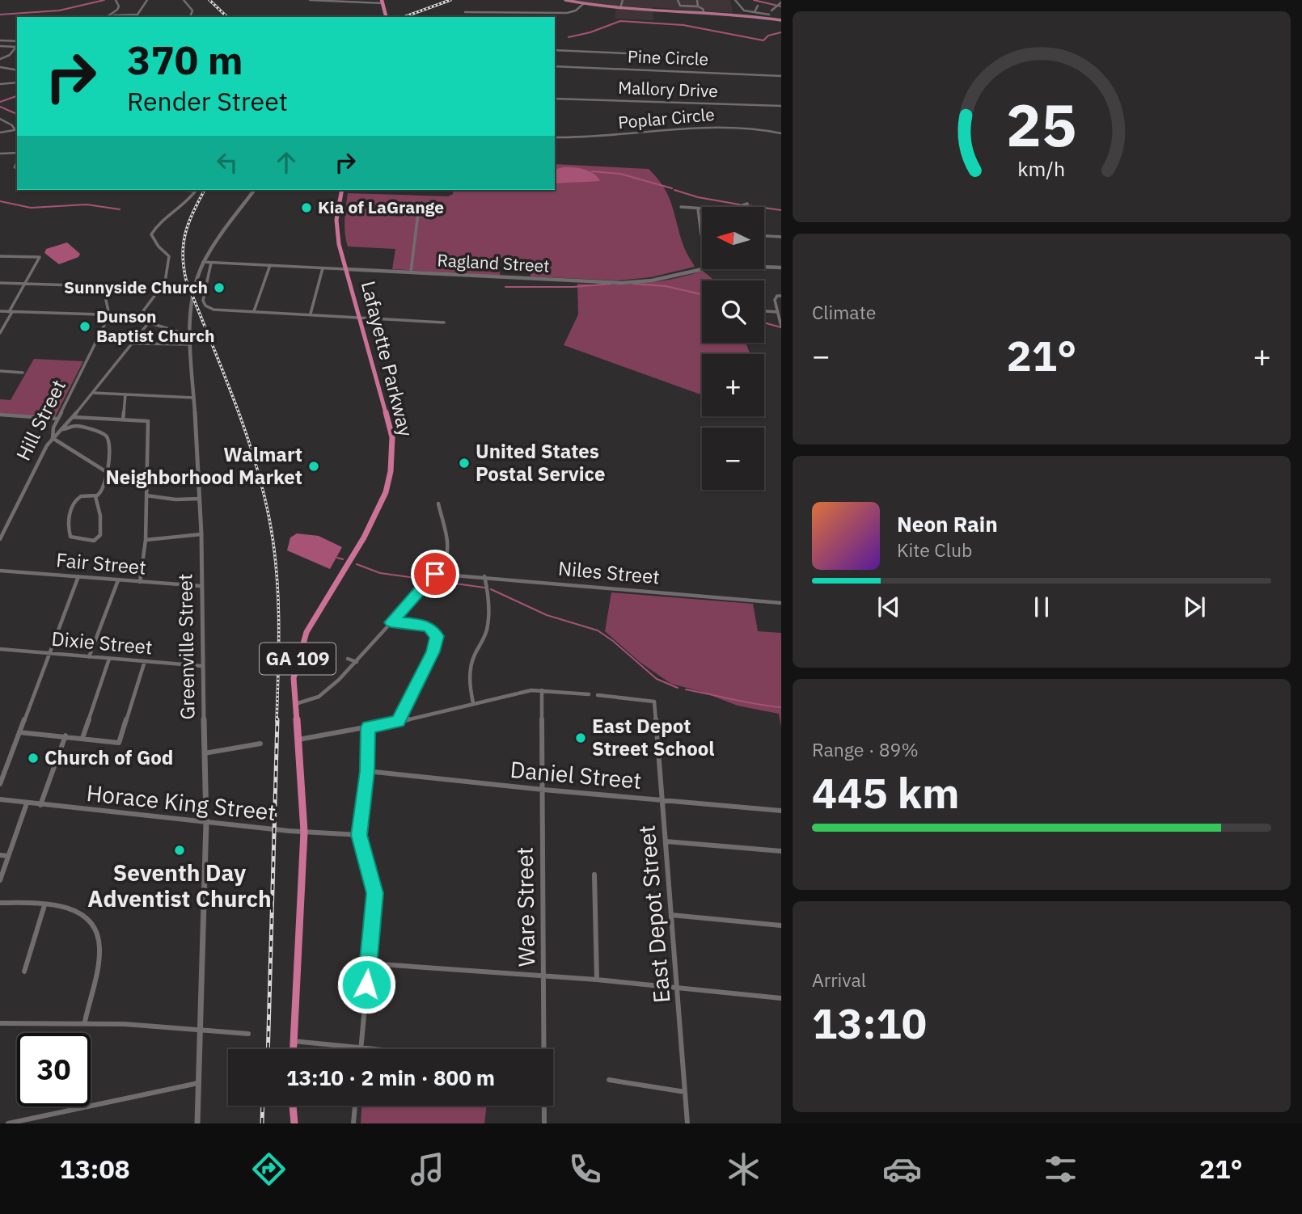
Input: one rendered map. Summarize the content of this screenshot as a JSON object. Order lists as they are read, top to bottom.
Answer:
{
  "streets": {
    "highway": ["Lafayette Parkway", "GA 109"],
    "street": [
      "Pine Circle",
      "Mallory Drive",
      "Poplar Circle",
      "Ragland Street",
      "Hill Street",
      "Fair Street",
      "Niles Street",
      "Dixie Street",
      "Greenville Street",
      "Daniel Street",
      "Horace King Street",
      "Ware Street",
      "East Depot Street"
    ]
  },
  "crossings": [
    ["Ragland Street", "Lafayette Parkway"],
    ["Ragland Street", "Greenville Street"],
    ["Lafayette Parkway", "Horace King Street"],
    ["Fair Street", "Greenville Street"],
    ["Dixie Street", "Greenville Street"],
    ["Greenville Street", "Horace King Street"],
    ["Daniel Street", "Ware Street"],
    ["Daniel Street", "East Depot Street"]
  ],
  "places": [
    "Kia of LaGrange",
    "Sunnyside Church",
    "Dunson Baptist Church",
    "United States Postal Service",
    "Walmart Neighborhood Market",
    "East Depot Street School",
    "Church of God",
    "Seventh Day Adventist Church"
  ],
  "north": "left",
  "page": {
    "turn": ["370 m", "Render Street"],
    "map_buttons": ["+", "−"],
    "tile": [
      "Climate",
      ["Range · 89%", "445 km"],
      ["Arrival", "13:10"]
    ],
    "heat": ["−", "21°", "+"],
    "song": ["Neon Rain", "Kite Club"],
    "limit": "30",
    "trip": "13:10 · 2 min · 800 m",
    "tabs": ["13:08", "21°"],
    "gauge": ["25", "km/h"]
  }
}
